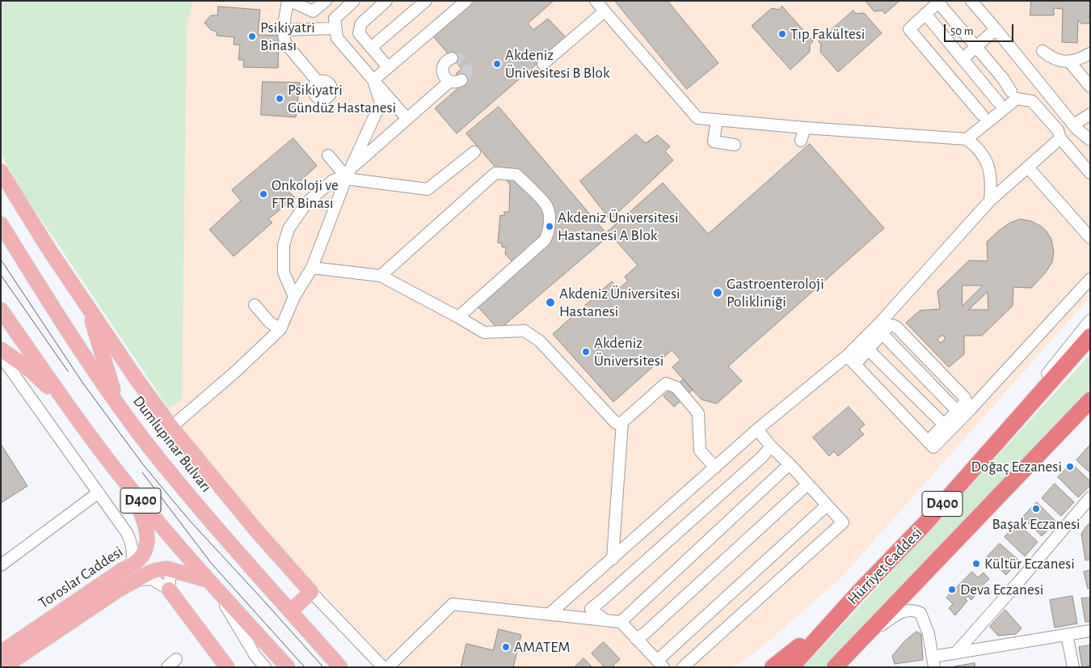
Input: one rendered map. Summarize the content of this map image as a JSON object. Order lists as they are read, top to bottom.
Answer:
{
  "streets": {
    "highway": ["D400", "Hürriyet Caddesi"],
    "main road": ["Dumlupınar Bulvarı", "Toroslar Caddesi"]
  },
  "crossings": [
    ["D400", "Toroslar Caddesi"]
  ],
  "places": [
    "Tıp Fakültesi",
    "Psikiyatri Binası",
    "Akdeniz Ünivesitesi B Blok",
    "Psikiyatri Gündüz Hastanesi",
    "Onkoloji ve FTR Binası",
    "Akdeniz Üniversitesi Hastanesi A Blok",
    "Gastroenteroloji Polikliniği",
    "Akdeniz Üniversitesi Hastanesi",
    "Akdeniz Üniversitesi",
    "Doğaç Eczanesi",
    "Başak Eczanesi",
    "Kültür Eczanesi",
    "Deva Eczanesi",
    "AMATEM"
  ],
  "scale_bar": "50 m"
}
